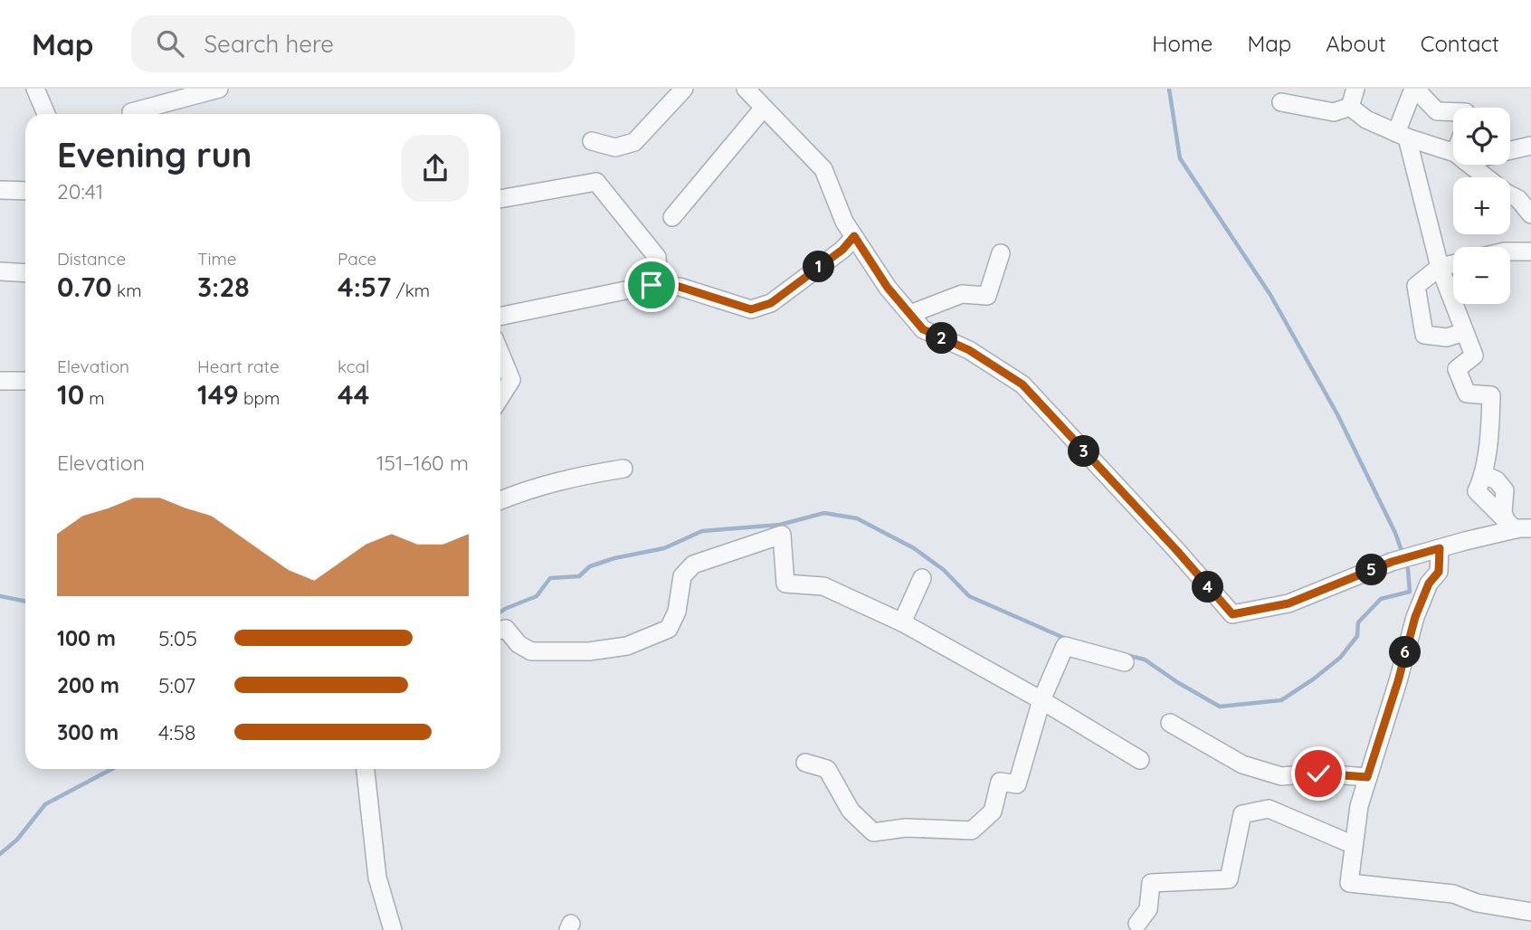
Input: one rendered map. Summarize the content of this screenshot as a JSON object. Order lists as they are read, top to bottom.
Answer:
{
  "page": {
    "header": "Map",
    "search": "Search here",
    "nav": [
      "Home",
      "Map",
      "About",
      "Contact"
    ],
    "map_buttons": ["+", "−"],
    "heading": ["Evening run", "20:41"],
    "stats": [
      ["Distance", "0.70 km"],
      ["Time", "3:28"],
      ["Pace", "4:57 /km"],
      ["Elevation", "10 m"],
      ["Heart rate", "149 bpm"],
      ["kcal", "44"]
    ],
    "pins": [
      "1",
      "2",
      "3",
      "5",
      "4",
      "6"
    ],
    "chart": ["Elevation", "151–160 m"],
    "list": [
      {
        "name": "100 m",
        "note": "5:05"
      },
      {
        "name": "200 m",
        "note": "5:07"
      },
      {
        "name": "300 m",
        "note": "4:58"
      }
    ]
  }
}
